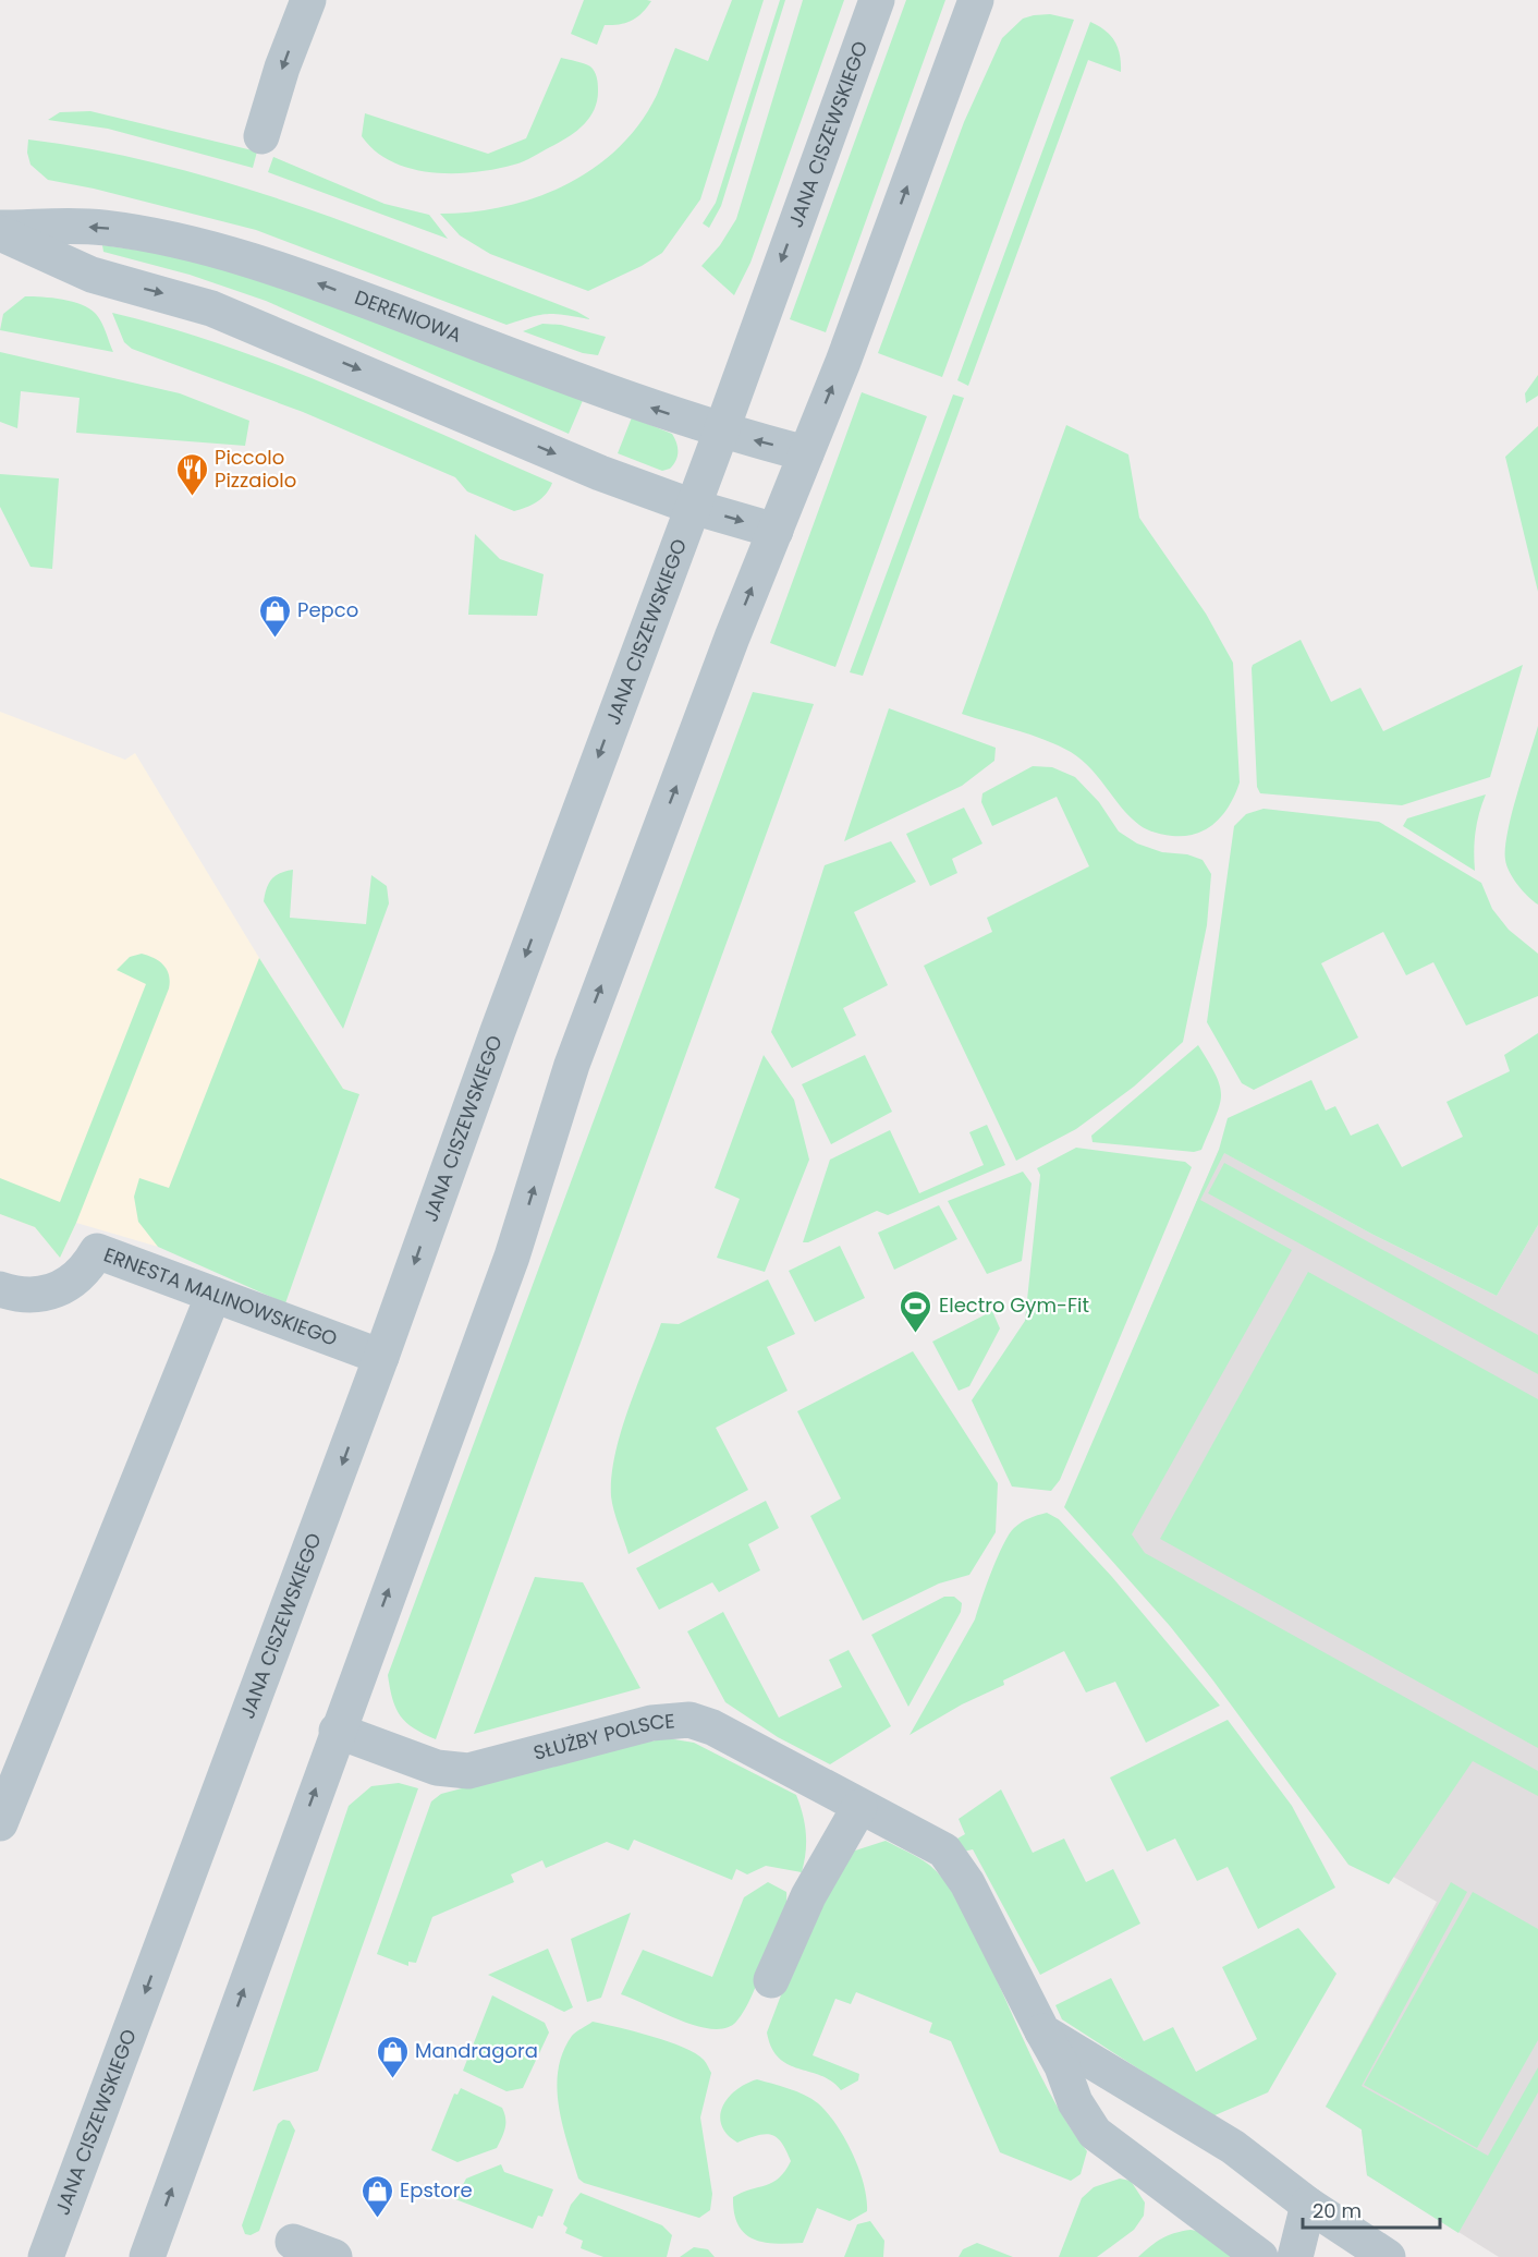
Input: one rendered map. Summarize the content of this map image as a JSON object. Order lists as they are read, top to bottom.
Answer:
{
  "streets": {
    "street": [
      "JANA CISZEWSKIEGO",
      "DERENIOWA",
      "ERNESTA MALINOWSKIEGO",
      "SŁUŻBY POLSCE"
    ]
  },
  "crossings": [
    ["JANA CISZEWSKIEGO", "DERENIOWA"],
    ["JANA CISZEWSKIEGO", "ERNESTA MALINOWSKIEGO"]
  ],
  "places": {
    "restaurant": ["Piccolo Pizzaiolo"],
    "shop": ["Pepco", "Mandragora", "Epstore"],
    "sports": ["Electro Gym-Fit"]
  },
  "scale_bar": "20 m"
}
